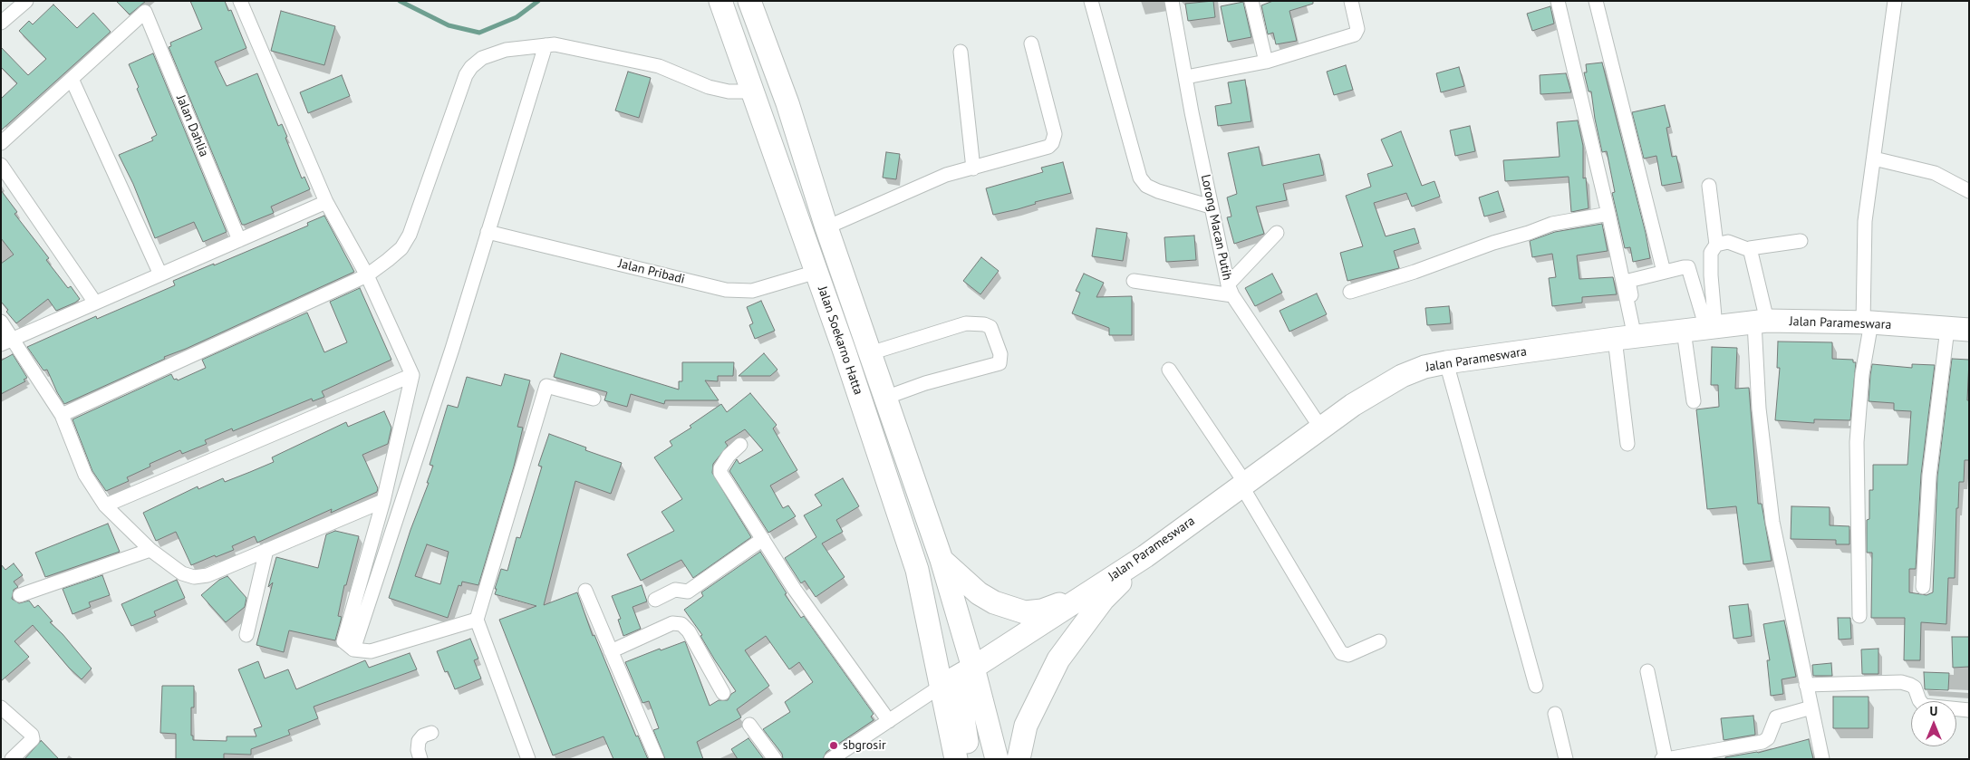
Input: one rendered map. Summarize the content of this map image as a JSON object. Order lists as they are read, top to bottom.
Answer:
{
  "streets": {
    "highway": ["Jalan Parameswara", "Jalan Soekarno Hatta"],
    "street": ["Jalan Dahlia", "Lorong Macan Putih", "Jalan Pribadi"]
  },
  "crossings": [
    ["Lorong Macan Putih", "Jalan Parameswara"],
    ["Jalan Pribadi", "Jalan Soekarno Hatta"],
    ["Jalan Parameswara", "Jalan Soekarno Hatta"]
  ],
  "places": ["sbgrosir"],
  "north": "top"
}
